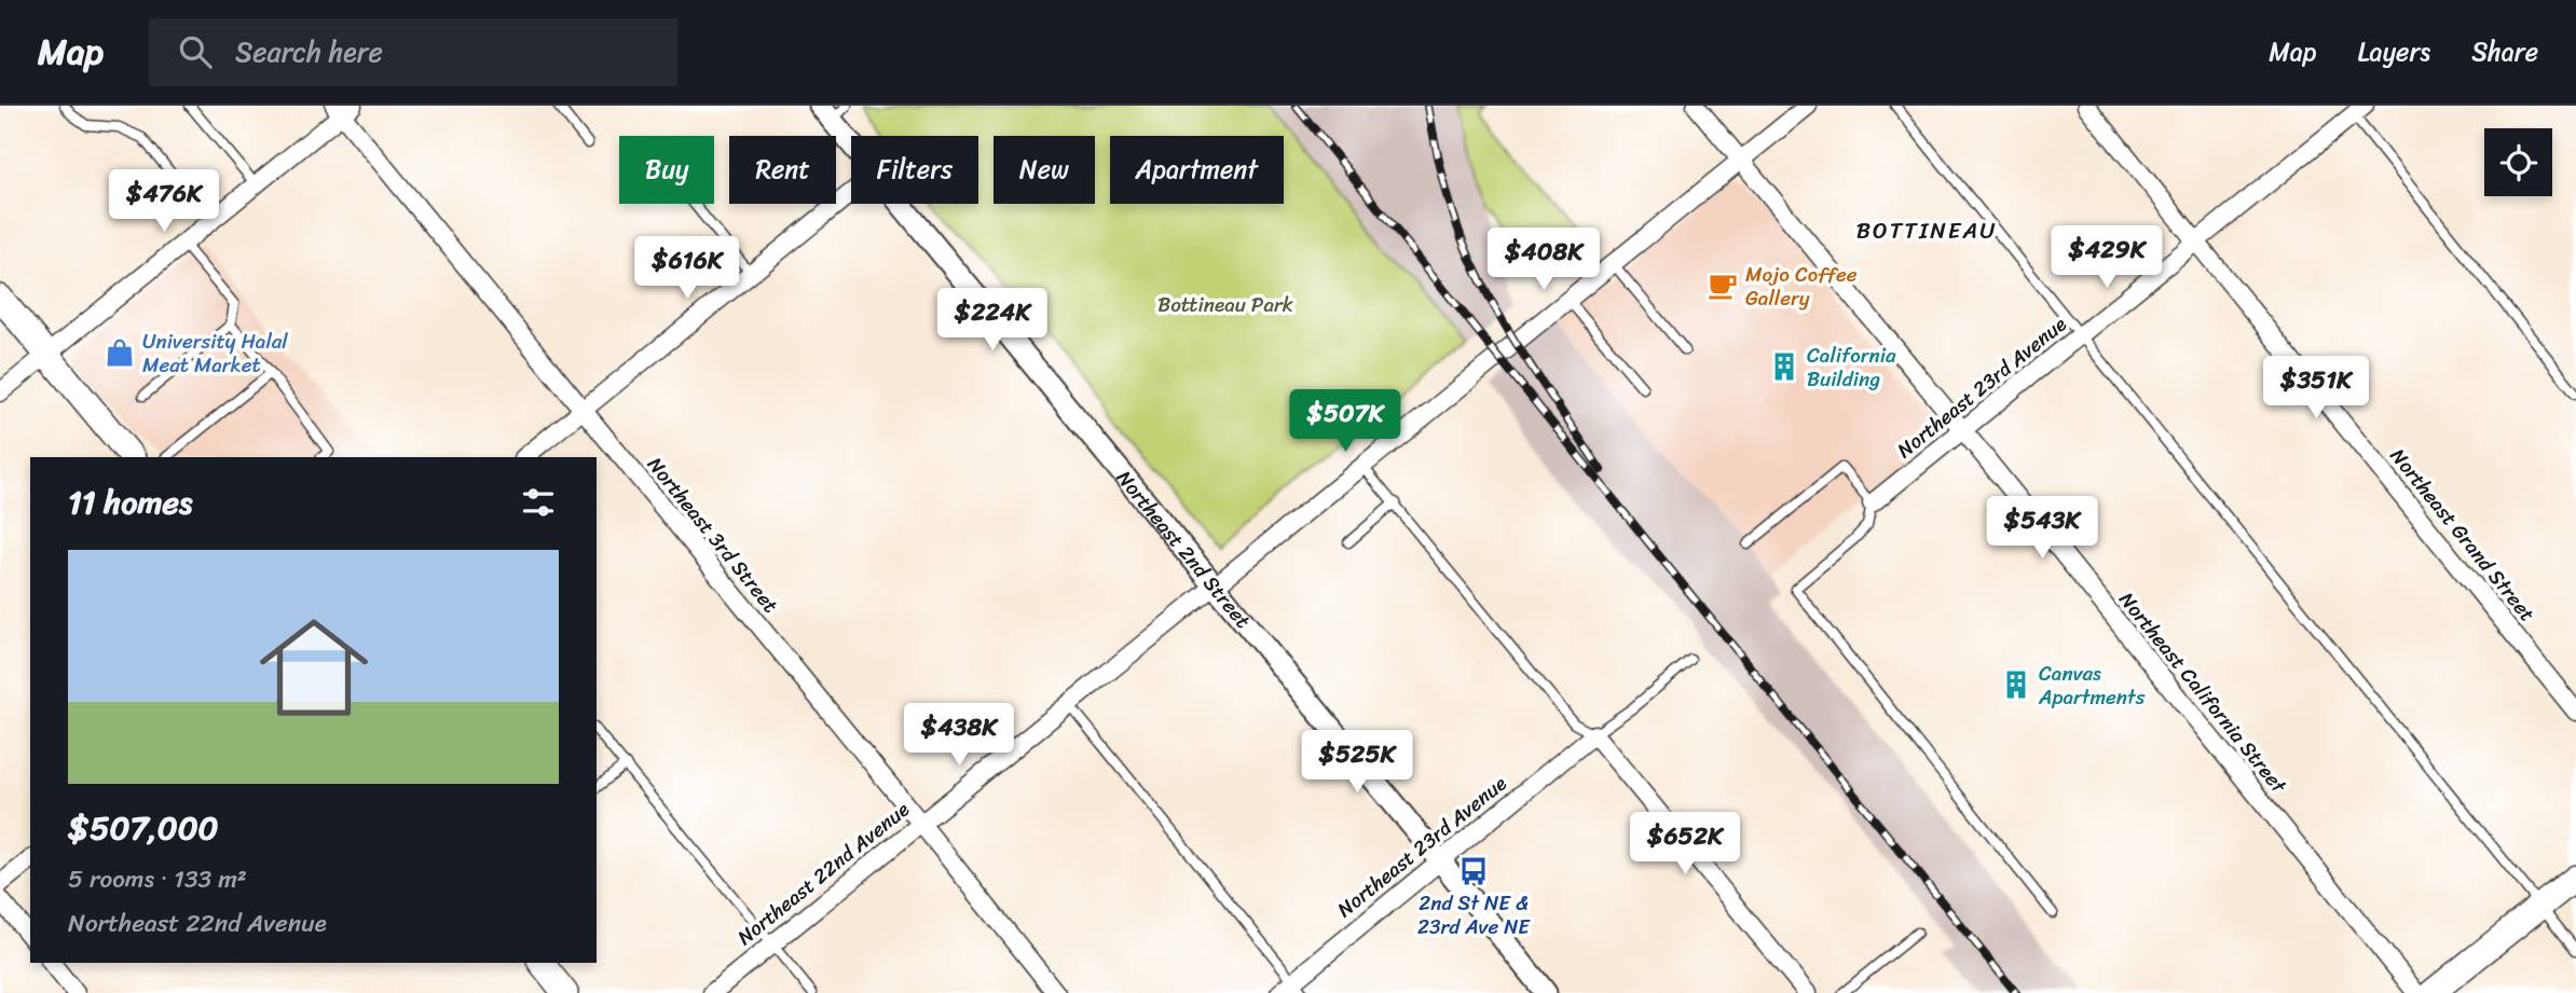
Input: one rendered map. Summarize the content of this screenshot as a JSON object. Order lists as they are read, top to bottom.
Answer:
{
  "streets": {
    "street": [
      "Northeast 23rd Avenue",
      "Northeast 3rd Street",
      "Northeast Grand Street",
      "Northeast 2nd Street",
      "Northeast California Street",
      "Northeast 22nd Avenue"
    ]
  },
  "crossings": [
    ["Northeast 23rd Avenue", "Northeast Grand Street"],
    ["Northeast 23rd Avenue", "Northeast 2nd Street"],
    ["Northeast 23rd Avenue", "Northeast California Street"],
    ["Northeast 3rd Street", "Northeast 22nd Avenue"],
    ["Northeast 2nd Street", "Northeast 22nd Avenue"],
    ["Northeast California Street", "Northeast 22nd Avenue"]
  ],
  "districts": ["BOTTINEAU"],
  "parks": ["Bottineau Park"],
  "places": {
    "cafe": ["Mojo Coffee Gallery"],
    "shop": ["University Halal Meat Market"],
    "building": ["California Building", "Canvas Apartments"],
    "bus stop": ["2nd St NE & 23rd Ave NE"]
  },
  "page": {
    "header": "Map",
    "search": "Search here",
    "nav": ["Map", "Layers", "Share"],
    "chip": [
      "Buy",
      "Rent",
      "Filters",
      "New",
      "Apartment"
    ],
    "price": [
      "$476K",
      "$429K",
      "$408K",
      "$616K",
      "$224K",
      "$351K",
      "$507K",
      "$543K",
      "$438K",
      "$525K",
      "$652K"
    ],
    "heading": "11 homes",
    "list": [
      {
        "name": "$507,000",
        "note": "5 rooms · 133 m² · Northeast 22nd Avenue"
      }
    ]
  }
}
